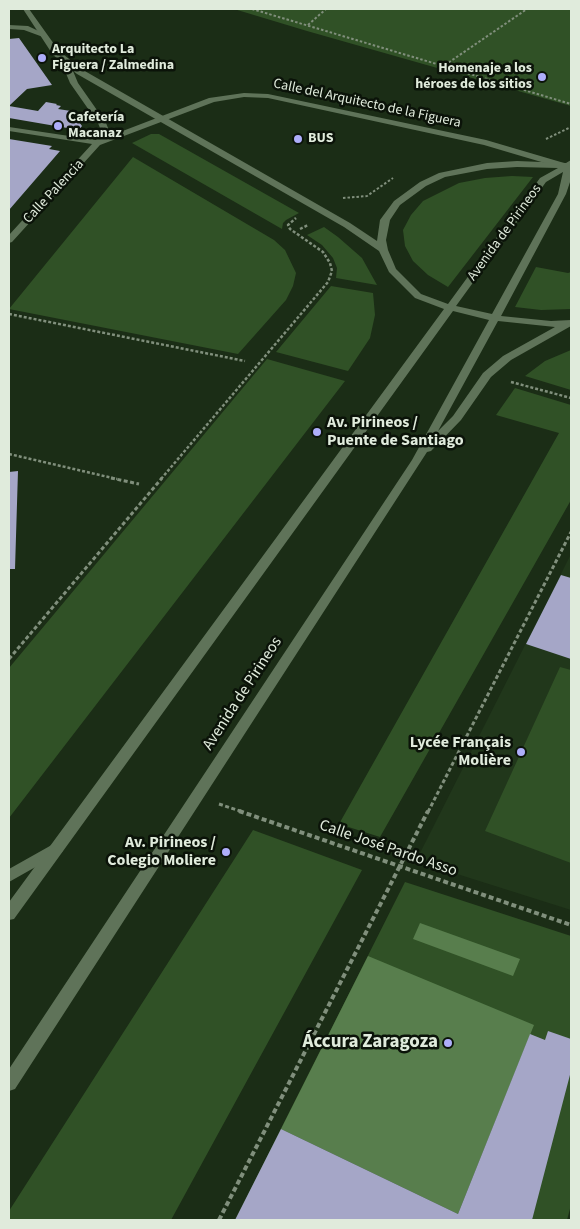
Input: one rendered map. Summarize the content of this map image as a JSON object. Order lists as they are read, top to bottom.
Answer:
{
  "streets": {
    "main road": ["Calle del Arquitecto de la Figuera", "Calle Palencia", "Avenida de Pirineos"],
    "path": ["Calle José Pardo Asso"]
  },
  "crossings": [
    ["Calle del Arquitecto de la Figuera", "Calle Palencia"],
    ["Calle del Arquitecto de la Figuera", "Avenida de Pirineos"],
    ["Avenida de Pirineos", "Calle José Pardo Asso"]
  ],
  "places": [
    "Arquitecto La Figuera / Zalmedina",
    "Homenaje a los héroes de los sitios",
    "Cafetería Macanaz",
    "BUS",
    "Av. Pirineos / Puente de Santiago",
    "Lycée Français Molière",
    "Av. Pirineos / Colegio Moliere",
    "Áccura Zaragoza"
  ]
}
